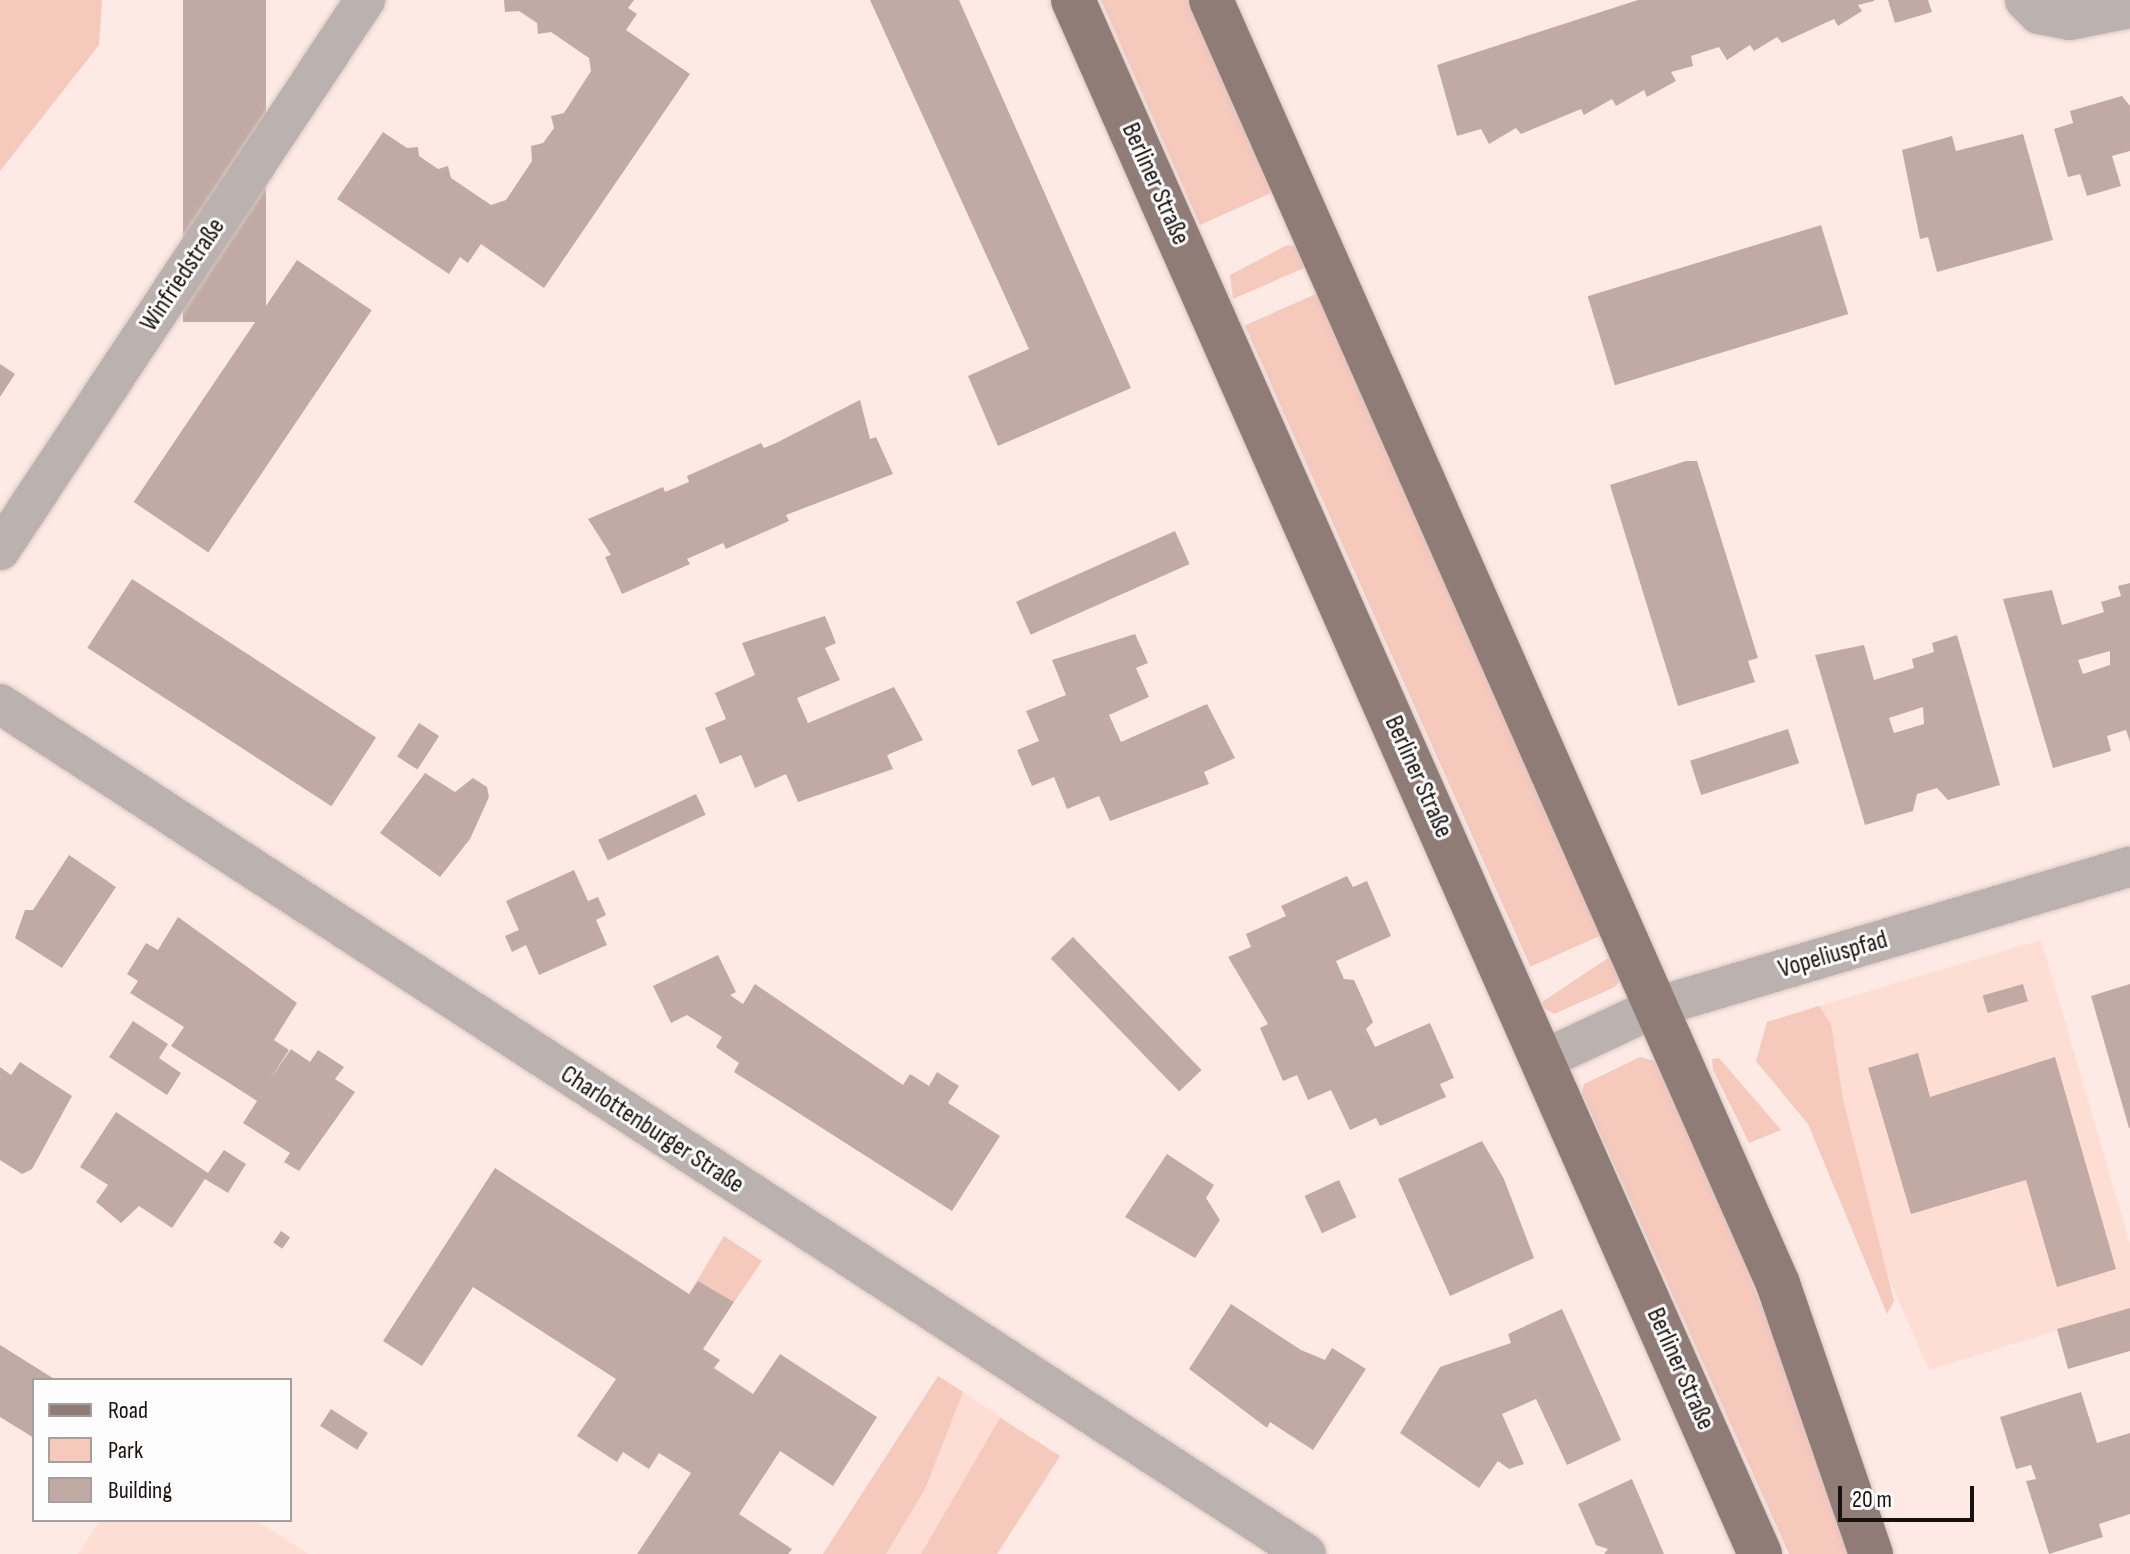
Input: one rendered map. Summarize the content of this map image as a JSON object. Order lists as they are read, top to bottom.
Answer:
{
  "streets": {
    "main road": ["Berliner Straße"],
    "street": ["Winfriedstraße", "Vopeliuspfad", "Charlottenburger Straße"]
  },
  "crossings": [
    ["Berliner Straße", "Vopeliuspfad"]
  ],
  "legend": ["Road", "Park", "Building"],
  "scale_bar": "20 m"
}
